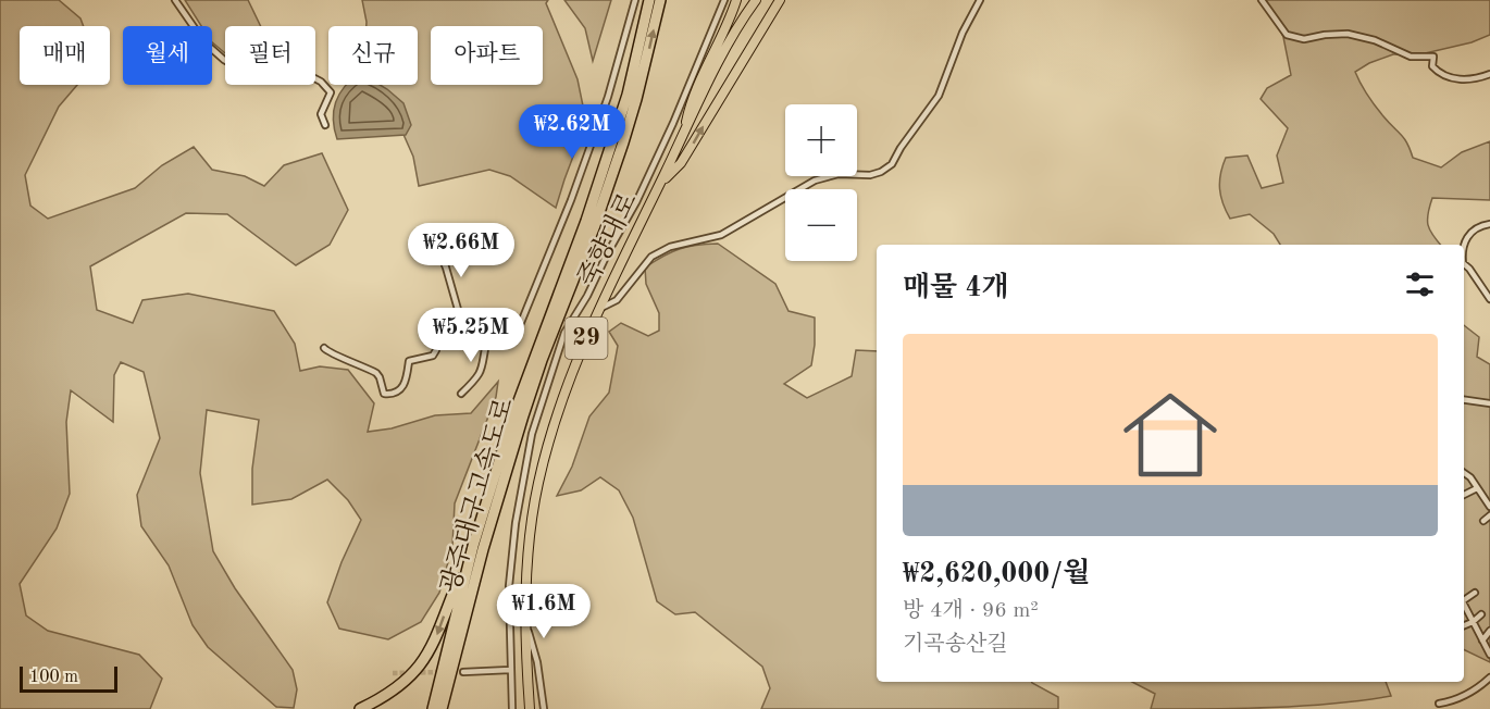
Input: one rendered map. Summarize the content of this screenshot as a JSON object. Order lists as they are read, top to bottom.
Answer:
{
  "streets": {
    "highway": ["광주대구고속도로"],
    "main road": ["죽향대로", "29"]
  },
  "scale_bar": "100 m",
  "page": {
    "chip": [
      "매매",
      "월세",
      "필터",
      "신규",
      "아파트"
    ],
    "map_buttons": ["+", "−"],
    "price": [
      "₩2.62M",
      "₩2.66M",
      "₩5.25M",
      "₩1.6M"
    ],
    "heading": "매물 4개",
    "list": [
      {
        "name": "₩2,620,000/월",
        "note": "방 4개 · 96 m² · 기곡송산길"
      }
    ],
    "scale": "100 m"
  }
}
